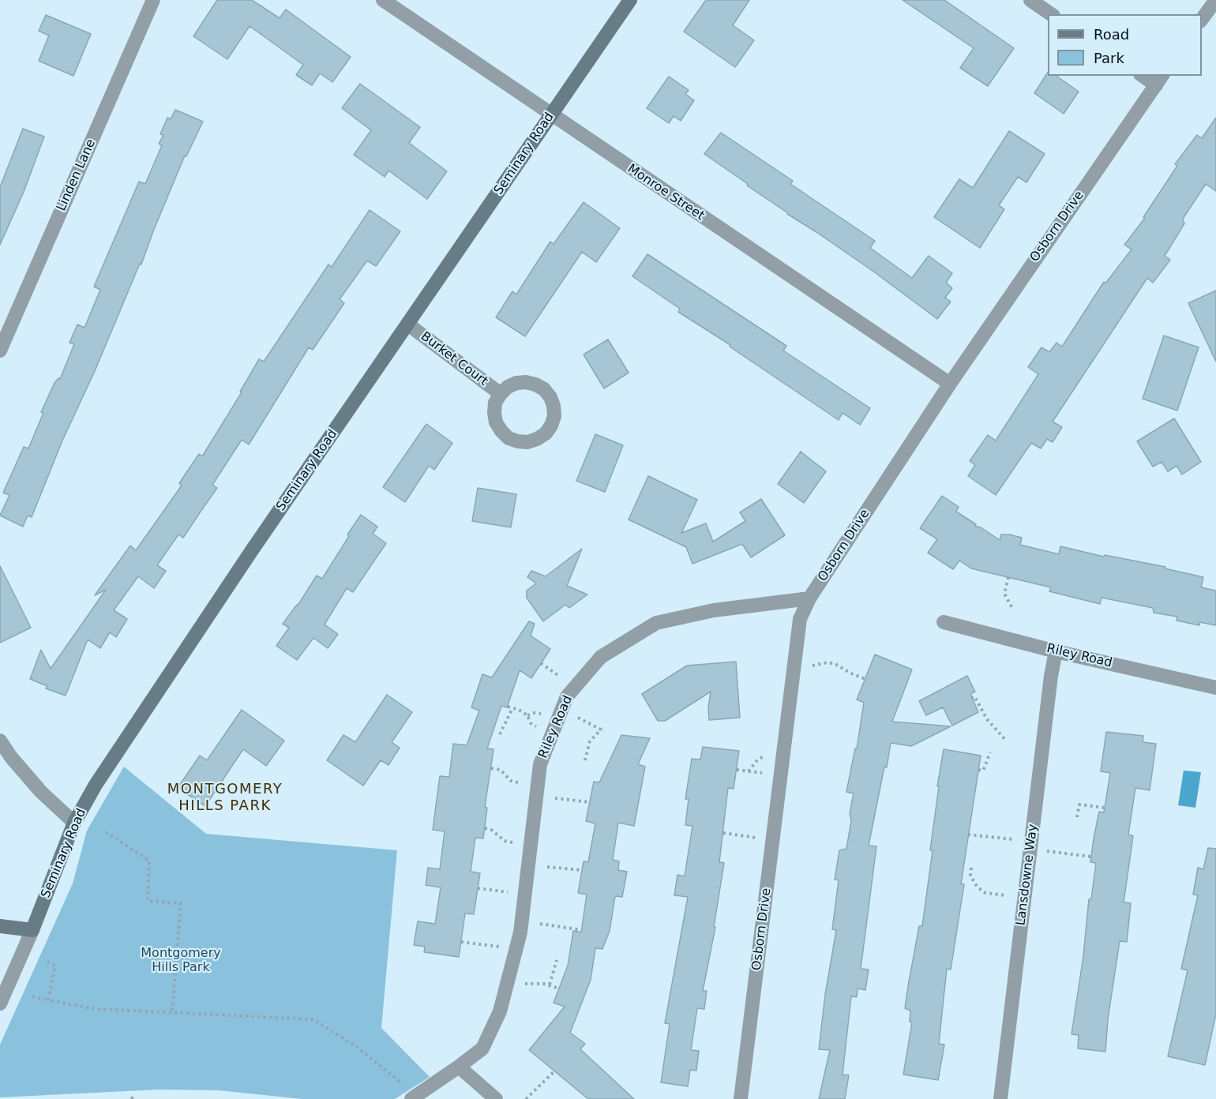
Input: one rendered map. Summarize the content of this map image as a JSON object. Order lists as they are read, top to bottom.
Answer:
{
  "streets": {
    "main road": ["Seminary Road"],
    "street": [
      "Linden Lane",
      "Monroe Street",
      "Osborn Drive",
      "Burket Court",
      "Riley Road",
      "Lansdowne Way"
    ]
  },
  "crossings": [
    ["Seminary Road", "Monroe Street"],
    ["Seminary Road", "Burket Court"],
    ["Monroe Street", "Osborn Drive"],
    ["Osborn Drive", "Riley Road"],
    ["Riley Road", "Lansdowne Way"]
  ],
  "districts": ["MONTGOMERY HILLS PARK"],
  "parks": ["Montgomery Hills Park"],
  "legend": ["Road", "Park"]
}
